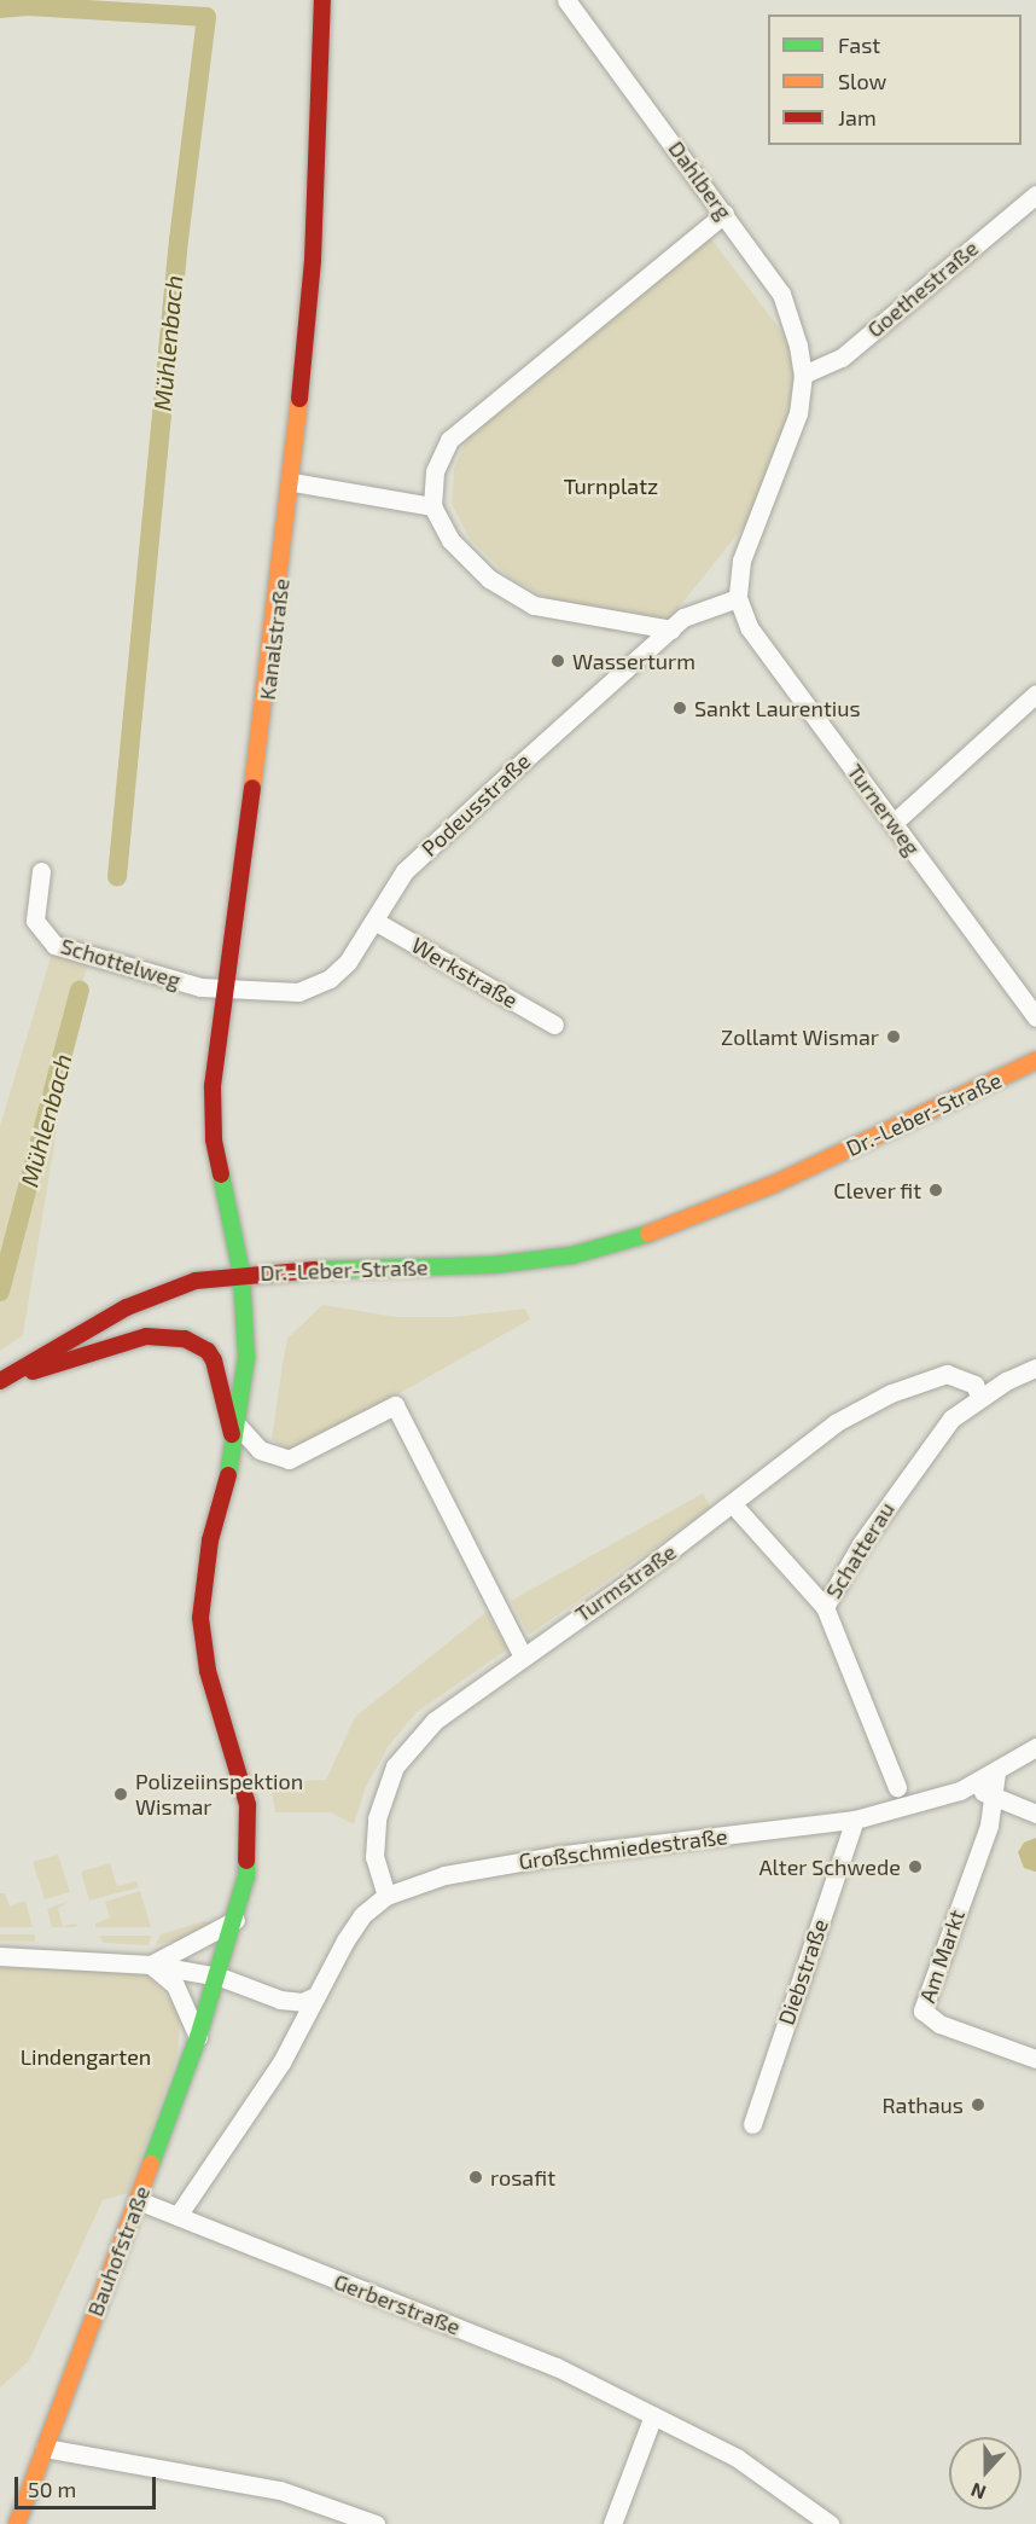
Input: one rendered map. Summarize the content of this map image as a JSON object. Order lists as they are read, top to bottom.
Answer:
{
  "streets": {
    "street": [
      "Dahlberg",
      "Goethestraße",
      "Kanalstraße",
      "Podeusstraße",
      "Turnerweg",
      "Schottelweg",
      "Werkstraße",
      "Dr.-Leber-Straße",
      "Schatterau",
      "Turmstraße",
      "Großschmiedestraße",
      "Am Markt",
      "Diebstraße",
      "Bauhofstraße",
      "Gerberstraße"
    ]
  },
  "crossings": [
    ["Dahlberg", "Goethestraße"],
    ["Kanalstraße", "Podeusstraße"],
    ["Kanalstraße", "Schottelweg"],
    ["Kanalstraße", "Dr.-Leber-Straße"],
    ["Podeusstraße", "Turnerweg"],
    ["Podeusstraße", "Schottelweg"],
    ["Podeusstraße", "Werkstraße"],
    ["Dr.-Leber-Straße", "Bauhofstraße"],
    ["Schatterau", "Turmstraße"],
    ["Turmstraße", "Großschmiedestraße"],
    ["Großschmiedestraße", "Diebstraße"],
    ["Großschmiedestraße", "Bauhofstraße"],
    ["Bauhofstraße", "Gerberstraße"]
  ],
  "water": ["Mühlenbach"],
  "parks": ["Turnplatz", "Lindengarten"],
  "places": [
    "Wasserturm",
    "Sankt Laurentius",
    "Zollamt Wismar",
    "Clever fit",
    "Polizeiinspektion Wismar",
    "Alter Schwede",
    "Rathaus",
    "rosafit"
  ],
  "legend": ["Fast", "Slow", "Jam"],
  "scale_bar": "50 m",
  "north": "bottom"
}
